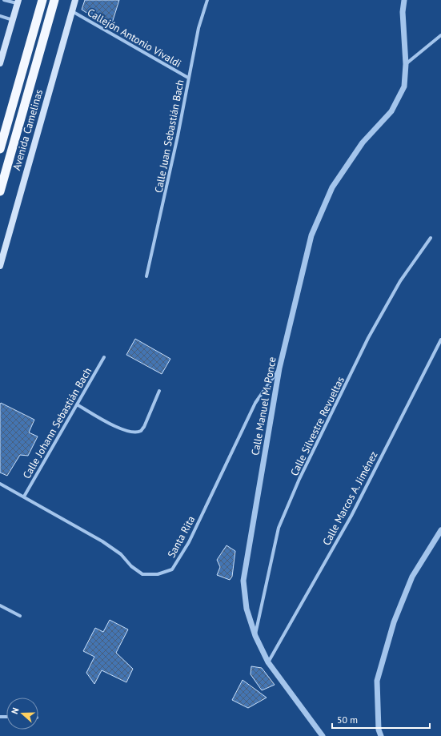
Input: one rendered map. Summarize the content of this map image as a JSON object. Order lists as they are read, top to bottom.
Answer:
{
  "streets": {
    "highway": ["Avenida Camelinas"],
    "street": [
      "Callejón Antonio Vivaldi",
      "Calle Juan Sebastián Bach",
      "Calle Manuel M. Ponce",
      "Calle Johann Sebastián Bach",
      "Calle Silvestre Revueltas",
      "Calle Marcos A. Jiménez",
      "Santa Rita"
    ]
  },
  "crossings": [
    ["Callejón Antonio Vivaldi", "Avenida Camelinas"],
    ["Callejón Antonio Vivaldi", "Calle Juan Sebastián Bach"],
    ["Calle Manuel M. Ponce", "Calle Silvestre Revueltas"],
    ["Calle Manuel M. Ponce", "Calle Marcos A. Jiménez"],
    ["Calle Manuel M. Ponce", "Santa Rita"],
    ["Calle Johann Sebastián Bach", "Santa Rita"]
  ],
  "scale_bar": "50 m",
  "north": "left"
}
